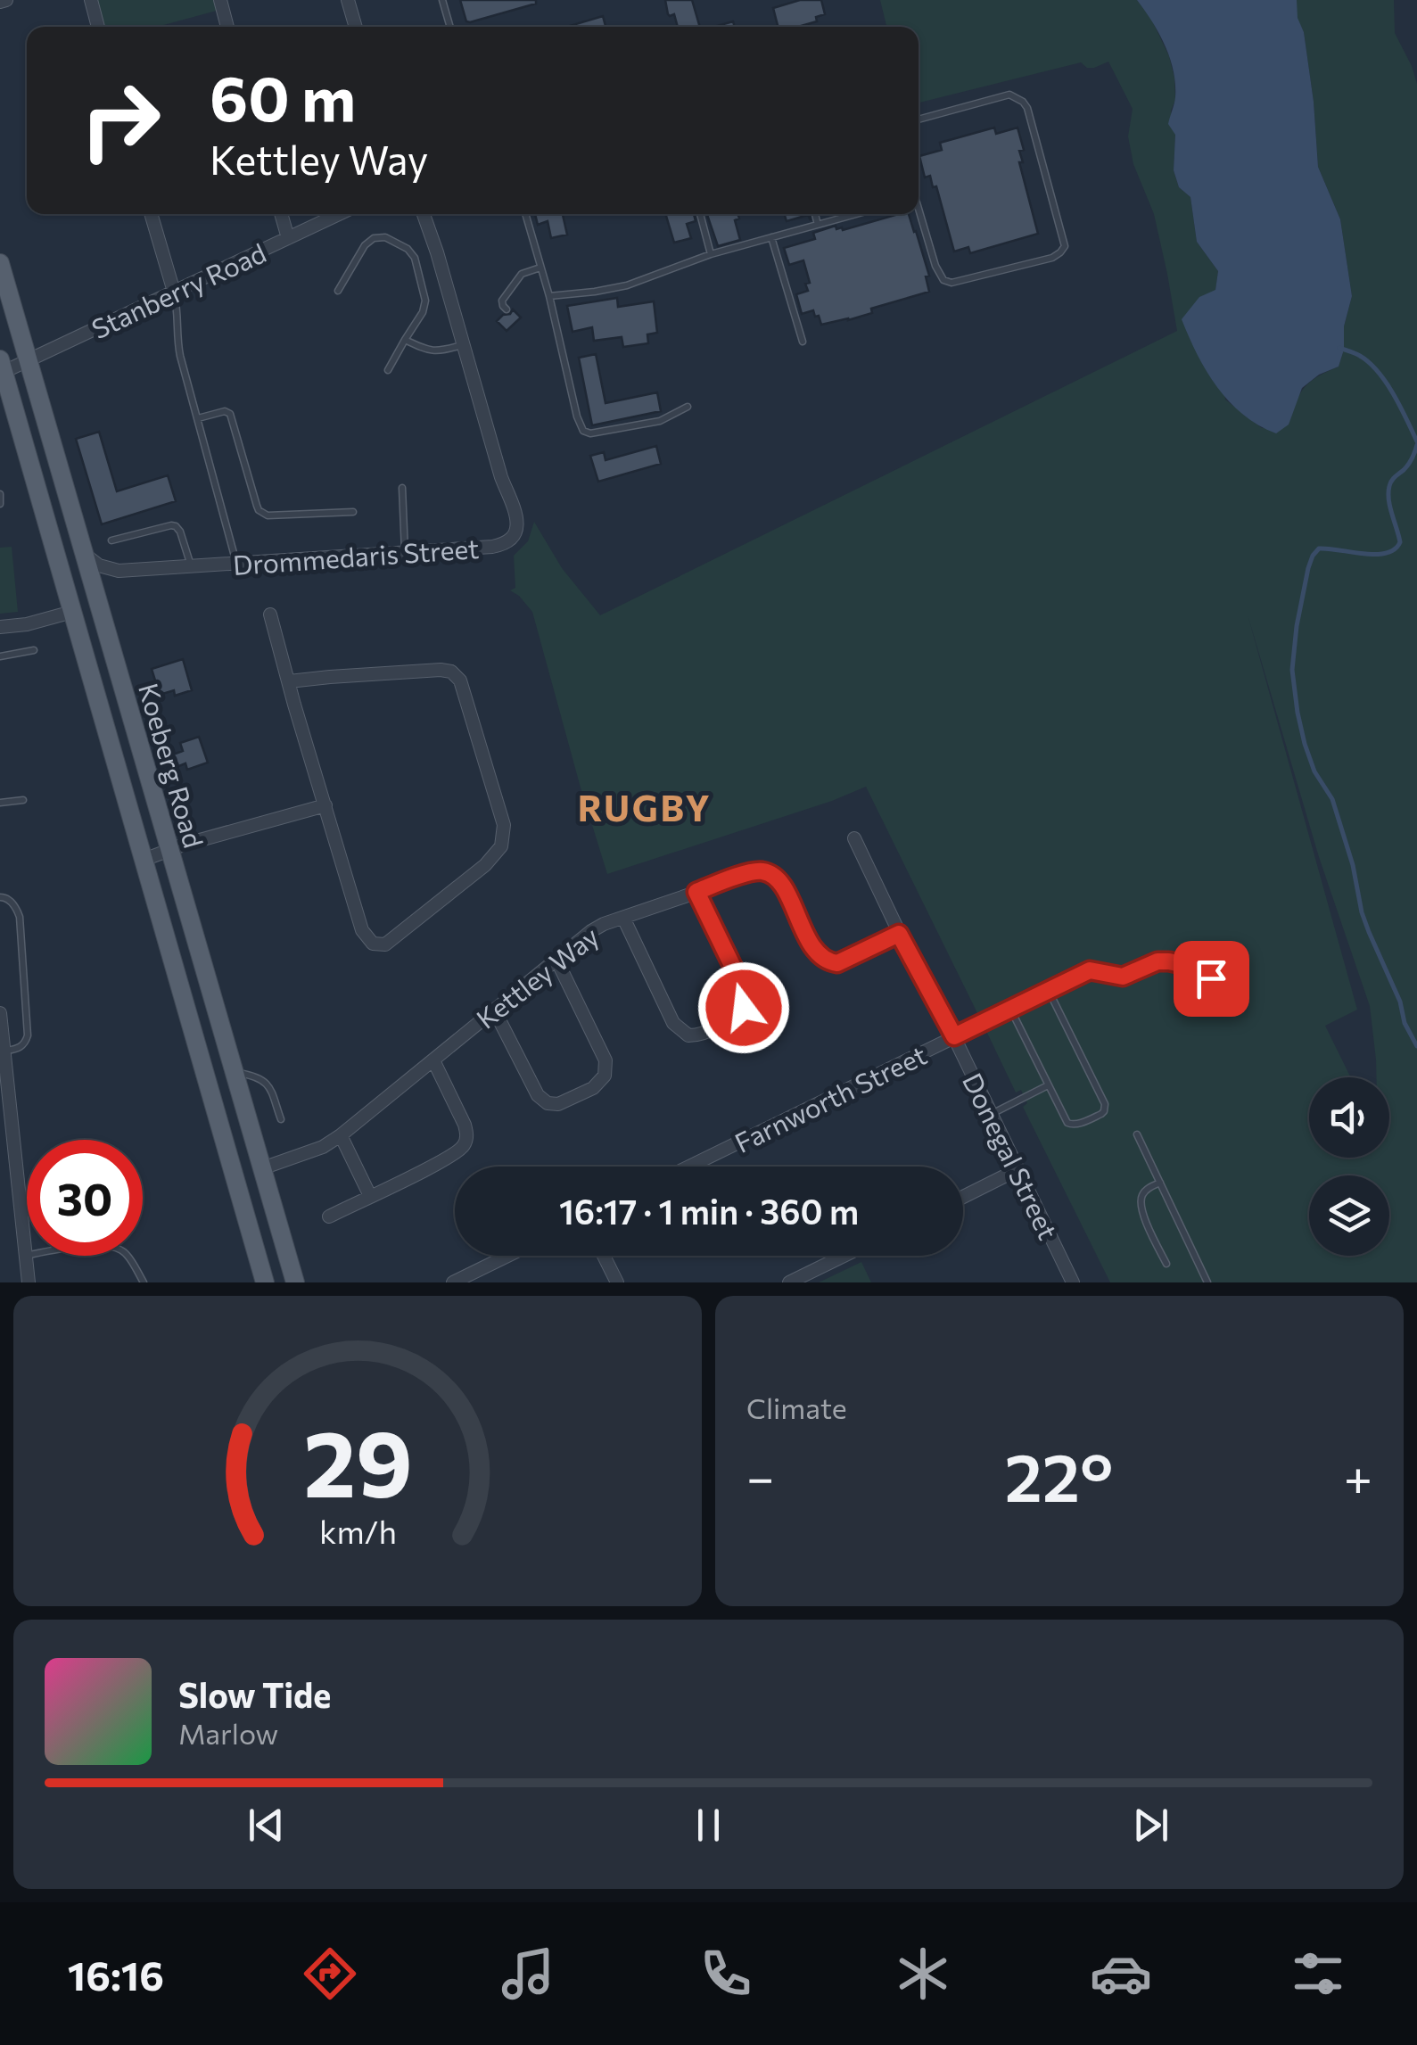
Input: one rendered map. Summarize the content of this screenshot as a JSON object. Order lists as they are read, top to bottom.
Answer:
{
  "streets": {
    "main road": ["Koeberg Road"],
    "street": [
      "Stanberry Road",
      "Drommedaris Street",
      "Kettley Way",
      "Farnworth Street",
      "Donegal Street"
    ]
  },
  "crossings": [
    ["Stanberry Road", "Koeberg Road"],
    ["Koeberg Road", "Kettley Way"],
    ["Kettley Way", "Donegal Street"],
    ["Farnworth Street", "Donegal Street"]
  ],
  "districts": ["RUGBY"],
  "page": {
    "turn": ["60 m", "Kettley Way"],
    "limit": "30",
    "trip": "16:17 · 1 min · 360 m",
    "tile": "Climate",
    "heat": ["−", "22°", "+"],
    "song": ["Slow Tide", "Marlow"],
    "tabs": "16:16",
    "gauge": ["29", "km/h"]
  }
}
